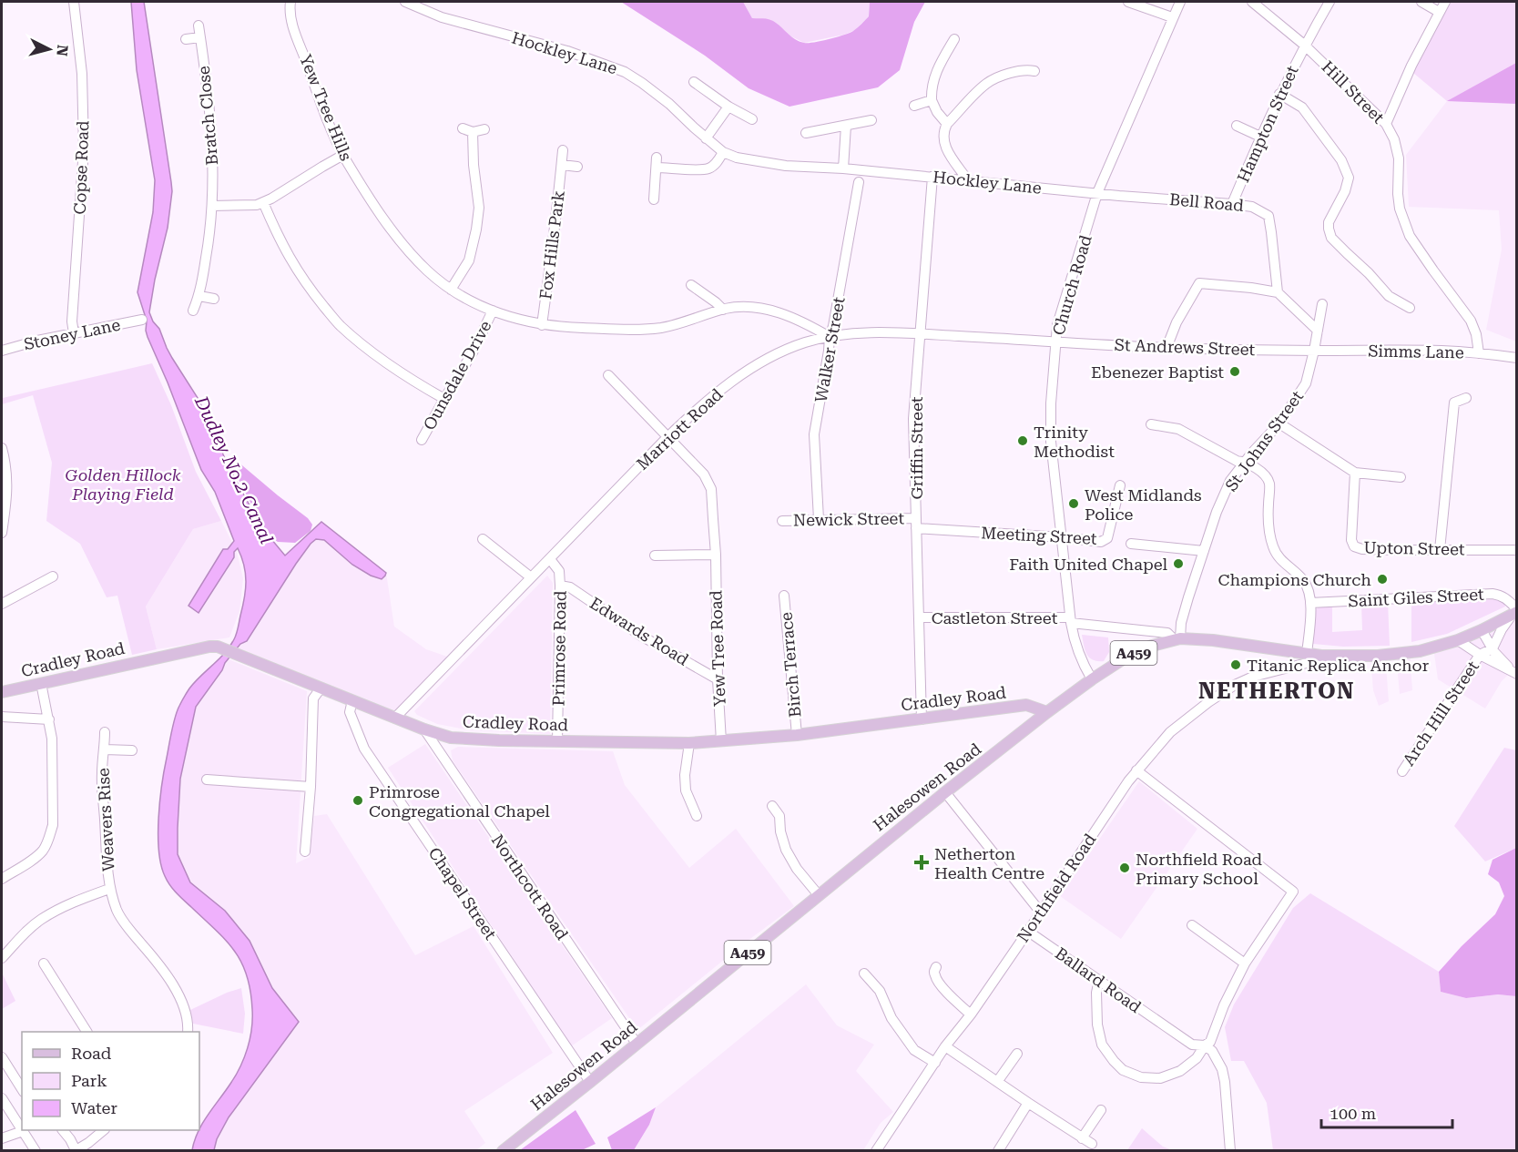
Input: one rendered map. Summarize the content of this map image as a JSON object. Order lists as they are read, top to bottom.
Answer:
{
  "streets": {
    "main road": ["A459", "Cradley Road", "Halesowen Road"],
    "street": [
      "Hockley Lane",
      "Hill Street",
      "Yew Tree Hills",
      "Bratch Close",
      "Hampton Street",
      "Copse Road",
      "Bell Road",
      "Fox Hills Park",
      "Church Road",
      "Stoney Lane",
      "St Andrews Street",
      "Walker Street",
      "Simms Lane",
      "Ounsdale Drive",
      "Marriott Road",
      "St Johns Street",
      "Griffin Street",
      "Newick Street",
      "Meeting Street",
      "Upton Street",
      "Saint Giles Street",
      "Castleton Street",
      "Edwards Road",
      "Primrose Road",
      "Yew Tree Road",
      "Birch Terrace",
      "Arch Hill Street",
      "Weavers Rise",
      "Northcott Road",
      "Northfield Road",
      "Chapel Street",
      "Ballard Road"
    ]
  },
  "crossings": [
    ["Hockley Lane", "Bell Road"],
    ["Hockley Lane", "Church Road"],
    ["Hockley Lane", "Griffin Street"],
    ["Hill Street", "Hampton Street"],
    ["Hill Street", "Simms Lane"],
    ["Yew Tree Hills", "Fox Hills Park"],
    ["Yew Tree Hills", "Walker Street"],
    ["Yew Tree Hills", "Ounsdale Drive"],
    ["Yew Tree Hills", "Marriott Road"],
    ["Hampton Street", "Bell Road"],
    ["Copse Road", "Stoney Lane"],
    ["Bell Road", "Church Road"],
    ["Church Road", "St Andrews Street"],
    ["Church Road", "Marriott Road"],
    ["Church Road", "Meeting Street"],
    ["Church Road", "Castleton Street"],
    ["Church Road", "Halesowen Road"],
    ["St Andrews Street", "Simms Lane"],
    ["St Andrews Street", "Marriott Road"],
    ["St Andrews Street", "St Johns Street"],
    ["Walker Street", "Marriott Road"],
    ["Walker Street", "Newick Street"],
    ["Simms Lane", "St Johns Street"],
    ["Marriott Road", "Griffin Street"],
    ["Marriott Road", "Primrose Road"],
    ["Marriott Road", "Yew Tree Road"],
    ["Marriott Road", "Cradley Road"],
    ["St Johns Street", "Castleton Street"],
    ["St Johns Street", "Halesowen Road"],
    ["Griffin Street", "Newick Street"],
    ["Griffin Street", "Meeting Street"],
    ["Griffin Street", "Castleton Street"],
    ["Griffin Street", "Cradley Road"],
    ["Saint Giles Street", "A459"],
    ["Castleton Street", "Halesowen Road"],
    ["Edwards Road", "Primrose Road"],
    ["Edwards Road", "Yew Tree Road"],
    ["Primrose Road", "Cradley Road"],
    ["Yew Tree Road", "Cradley Road"],
    ["A459", "Halesowen Road"],
    ["Cradley Road", "Birch Terrace"],
    ["Cradley Road", "Halesowen Road"],
    ["Cradley Road", "Northcott Road"],
    ["Cradley Road", "Chapel Street"],
    ["Halesowen Road", "Northcott Road"],
    ["Halesowen Road", "Northfield Road"],
    ["Halesowen Road", "Chapel Street"],
    ["Northfield Road", "Ballard Road"]
  ],
  "districts": ["NETHERTON"],
  "water": ["Dudley No.2 Canal"],
  "parks": ["Golden Hillock Playing Field"],
  "places": {
    "other": [
      "Ebenezer Baptist",
      "Trinity Methodist",
      "West Midlands Police",
      "Faith United Chapel",
      "Champions Church",
      "Titanic Replica Anchor",
      "Primrose Congregational Chapel",
      "Northfield Road Primary School"
    ],
    "health": ["Netherton Health Centre"]
  },
  "legend": ["Road", "Park", "Water"],
  "scale_bar": "100 m",
  "north": "right"
}
